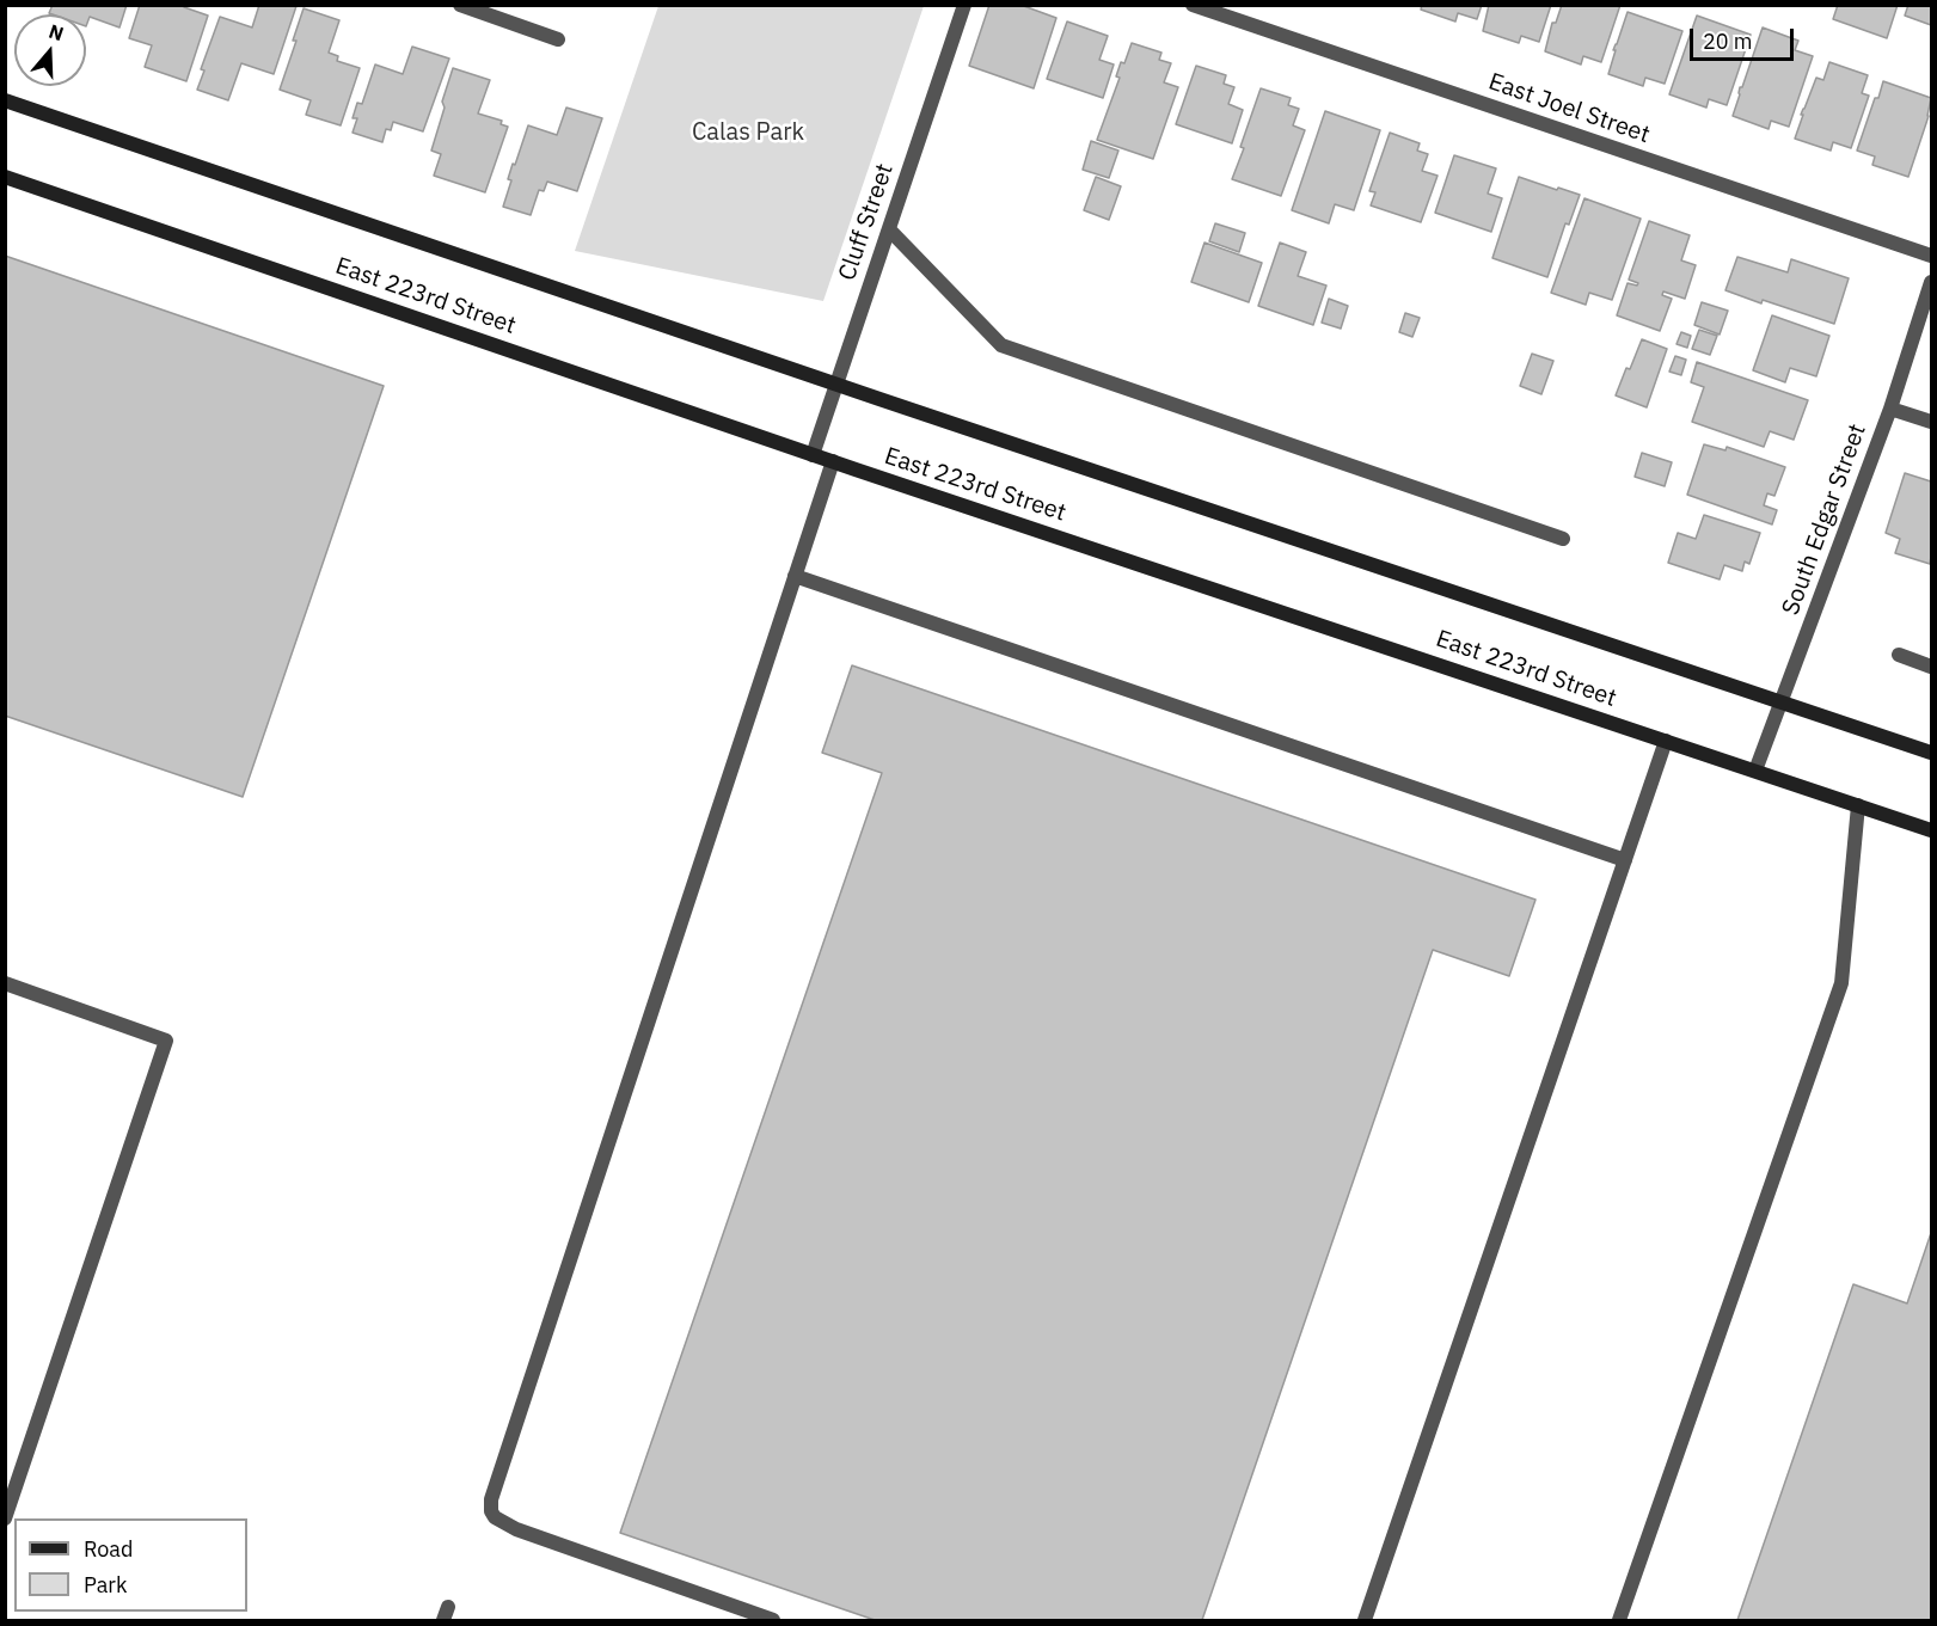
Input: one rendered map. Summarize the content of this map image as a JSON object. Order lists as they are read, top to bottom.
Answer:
{
  "streets": {
    "main road": ["East 223rd Street"],
    "street": ["East Joel Street", "Cluff Street", "South Edgar Street"]
  },
  "crossings": [
    ["Cluff Street", "East 223rd Street"],
    ["East 223rd Street", "South Edgar Street"]
  ],
  "parks": ["Calas Park"],
  "legend": ["Road", "Park"],
  "scale_bar": "20 m",
  "north": "top"
}
